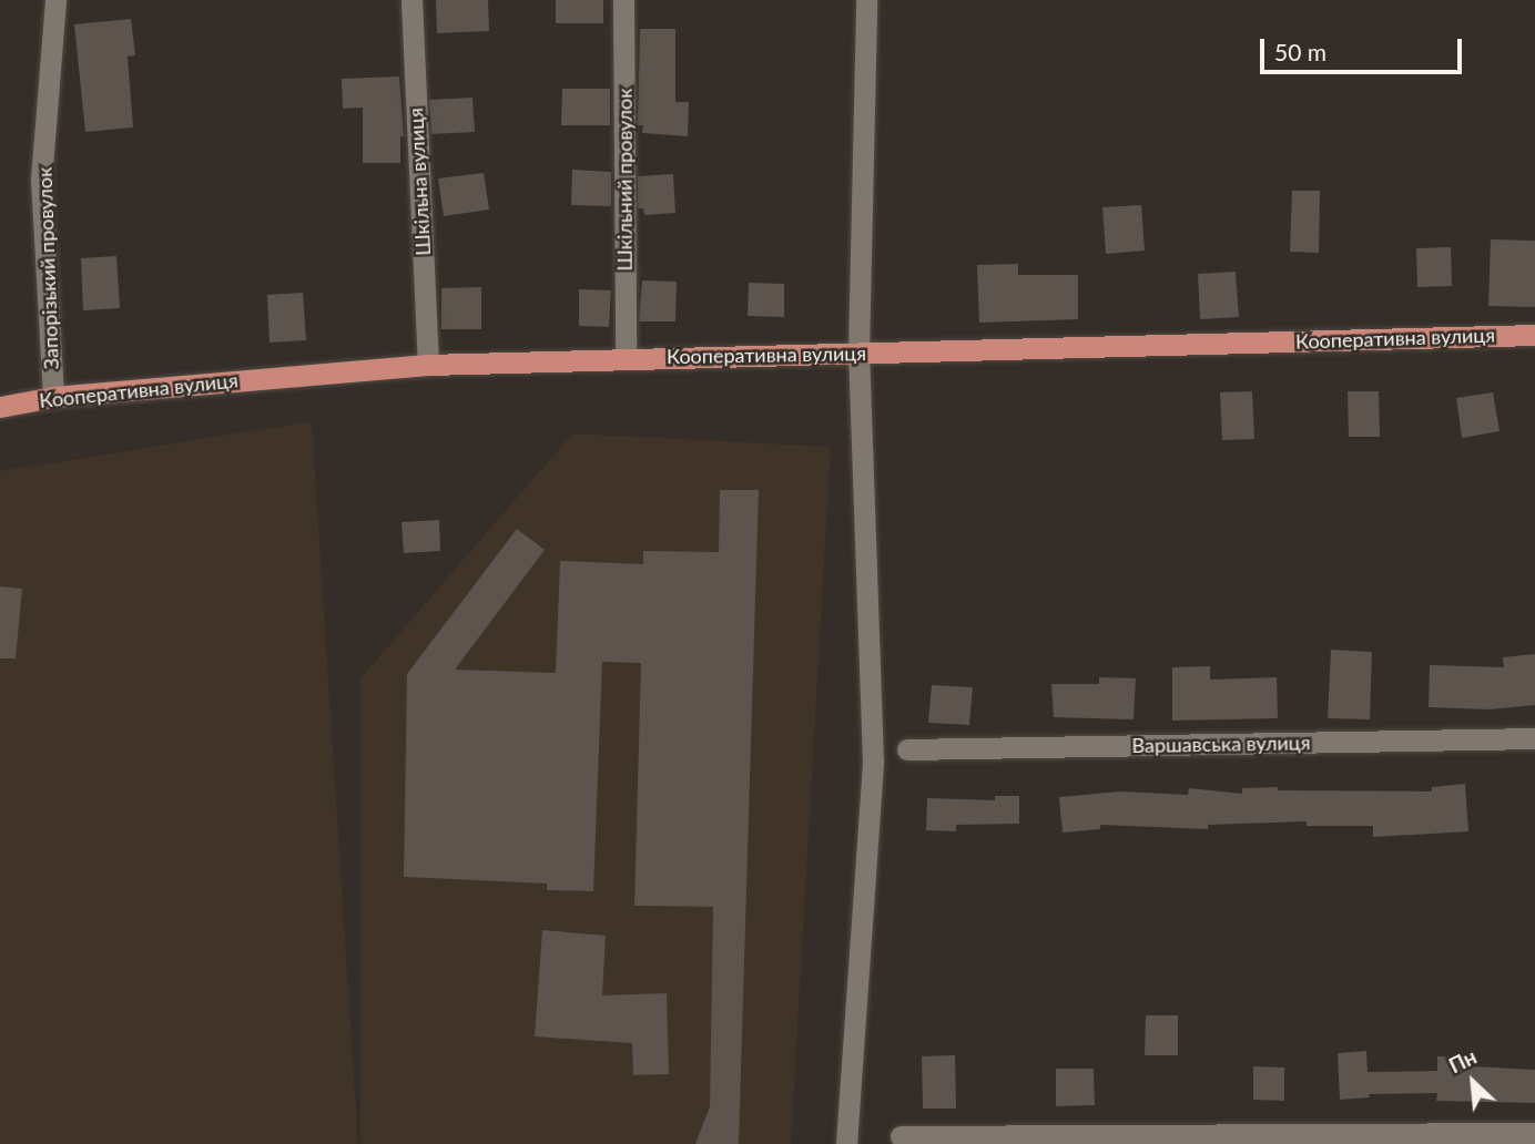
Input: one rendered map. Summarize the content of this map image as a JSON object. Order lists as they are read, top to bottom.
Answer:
{
  "streets": {
    "main road": ["Кооперативна вулиця"],
    "street": [
      "Шкільний провулок",
      "Шкільна вулиця",
      "Запорізький провулок",
      "Варшавська вулиця"
    ]
  },
  "crossings": [
    ["Шкільний провулок", "Кооперативна вулиця"],
    ["Шкільна вулиця", "Кооперативна вулиця"],
    ["Запорізький провулок", "Кооперативна вулиця"]
  ],
  "scale_bar": "50 m",
  "north": "top left"
}
